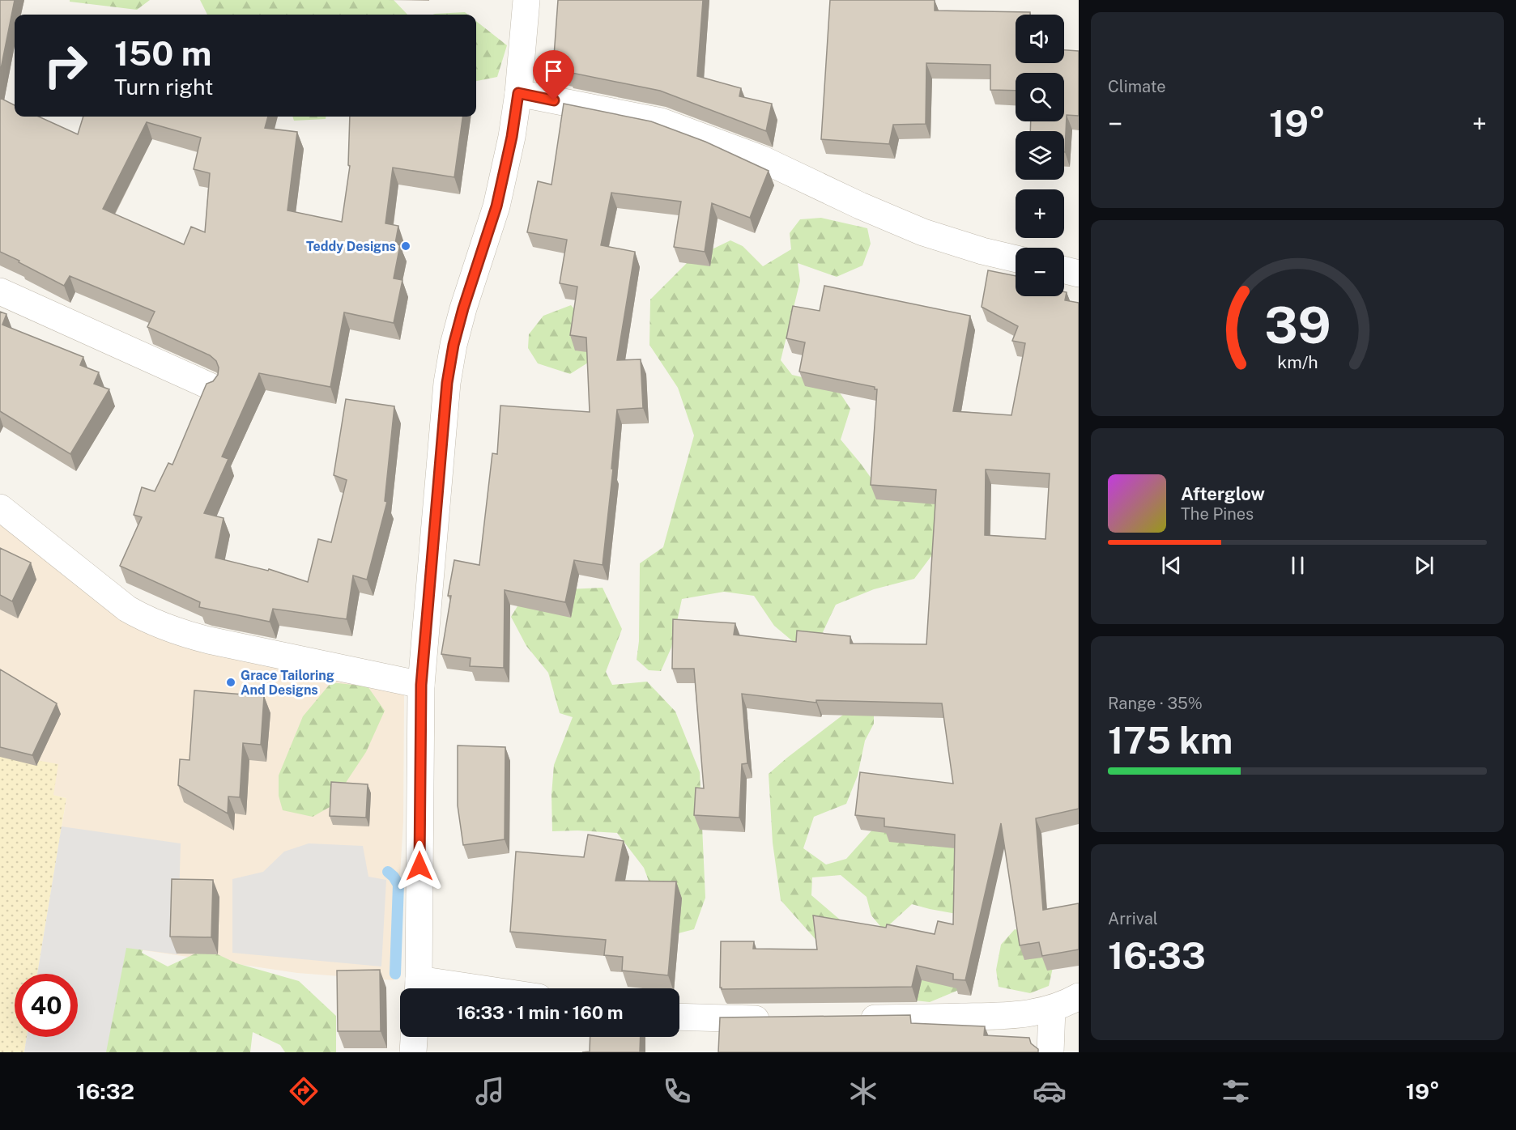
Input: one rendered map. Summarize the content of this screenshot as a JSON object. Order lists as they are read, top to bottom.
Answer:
{
  "places": ["Teddy Designs", "Grace Tailoring And Designs"],
  "page": {
    "tile": [
      "Climate",
      ["Range · 35%", "175 km"],
      ["Arrival", "16:33"]
    ],
    "map_buttons": ["+", "−"],
    "turn": ["150 m", "Turn right"],
    "heat": ["−", "19°", "+"],
    "song": ["Afterglow", "The Pines"],
    "limit": "40",
    "trip": "16:33 · 1 min · 160 m",
    "tabs": ["16:32", "19°"],
    "gauge": ["39", "km/h"]
  }
}
